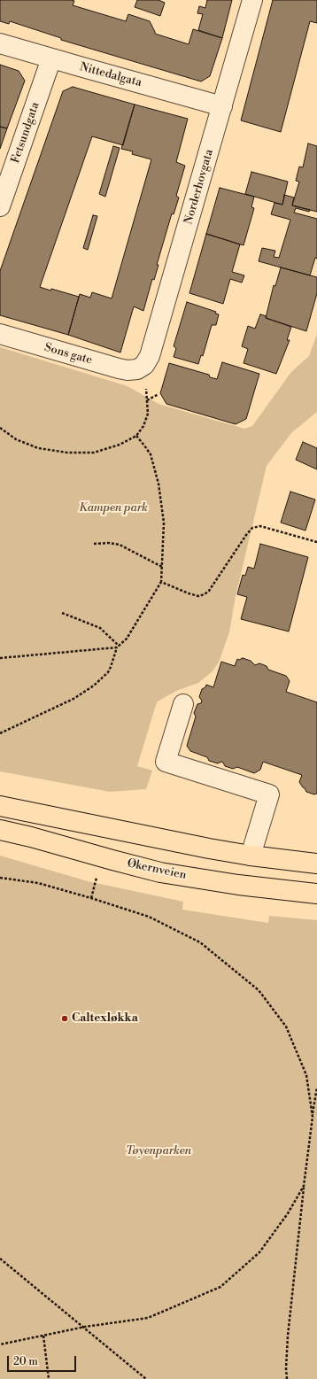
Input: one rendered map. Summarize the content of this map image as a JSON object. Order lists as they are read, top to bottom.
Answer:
{
  "streets": {
    "main road": ["Økernveien"],
    "street": [
      "Nittedalgata",
      "Fetsundgata",
      "Norderhovgata",
      "Sons gate"
    ]
  },
  "crossings": [
    ["Nittedalgata", "Fetsundgata"],
    ["Nittedalgata", "Norderhovgata"],
    ["Norderhovgata", "Sons gate"]
  ],
  "parks": ["Kampen park", "Tøyenparken"],
  "places": ["Caltexløkka"],
  "scale_bar": "20 m"
}
